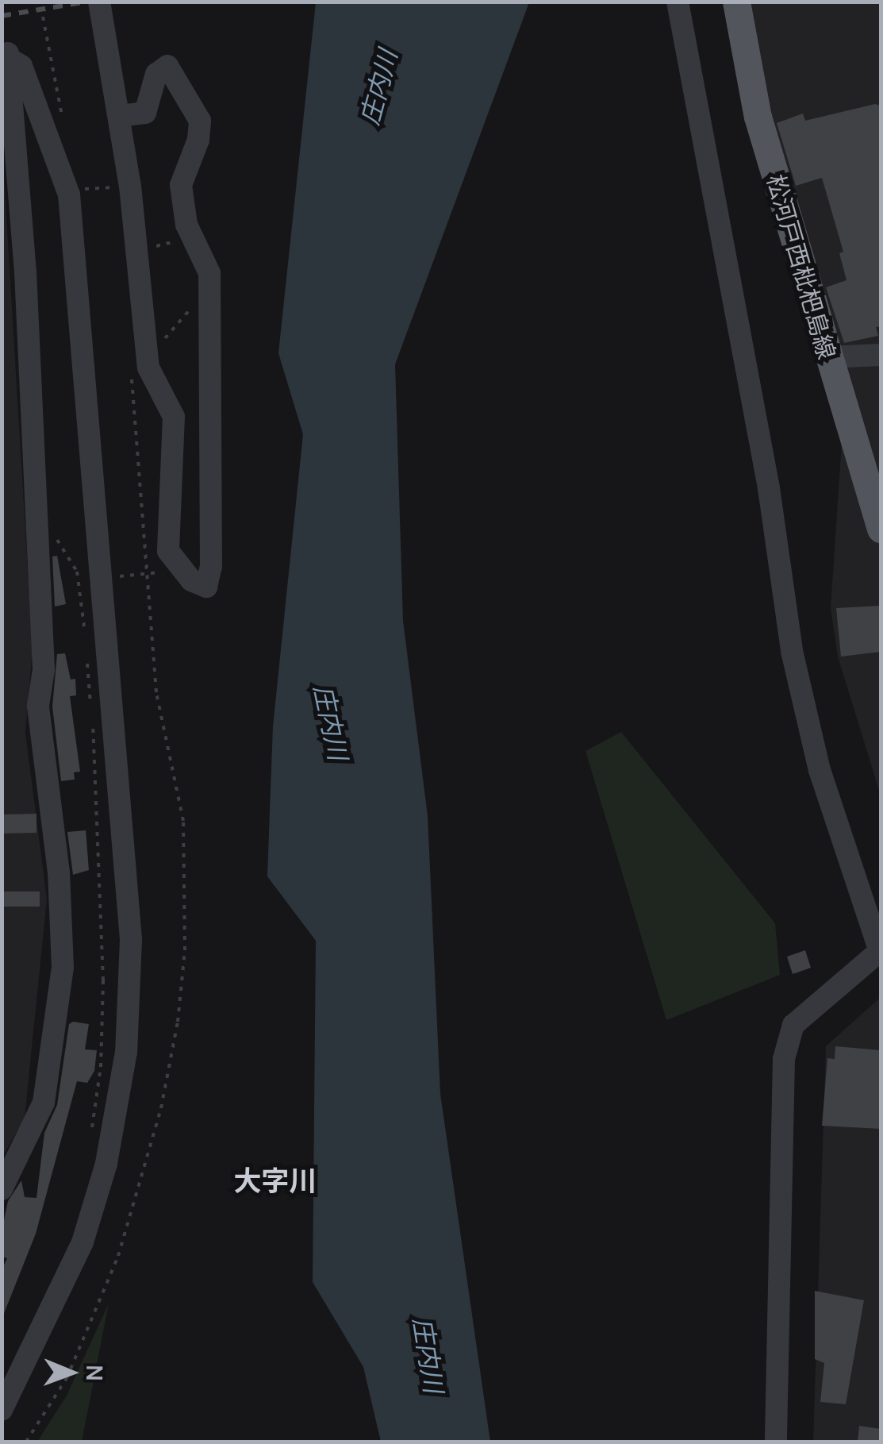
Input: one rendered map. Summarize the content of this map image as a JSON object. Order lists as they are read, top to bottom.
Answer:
{
  "streets": {
    "main road": ["松河戸西枇杷島線"]
  },
  "districts": ["大字川"],
  "water": ["庄内川"],
  "north": "right"
}
